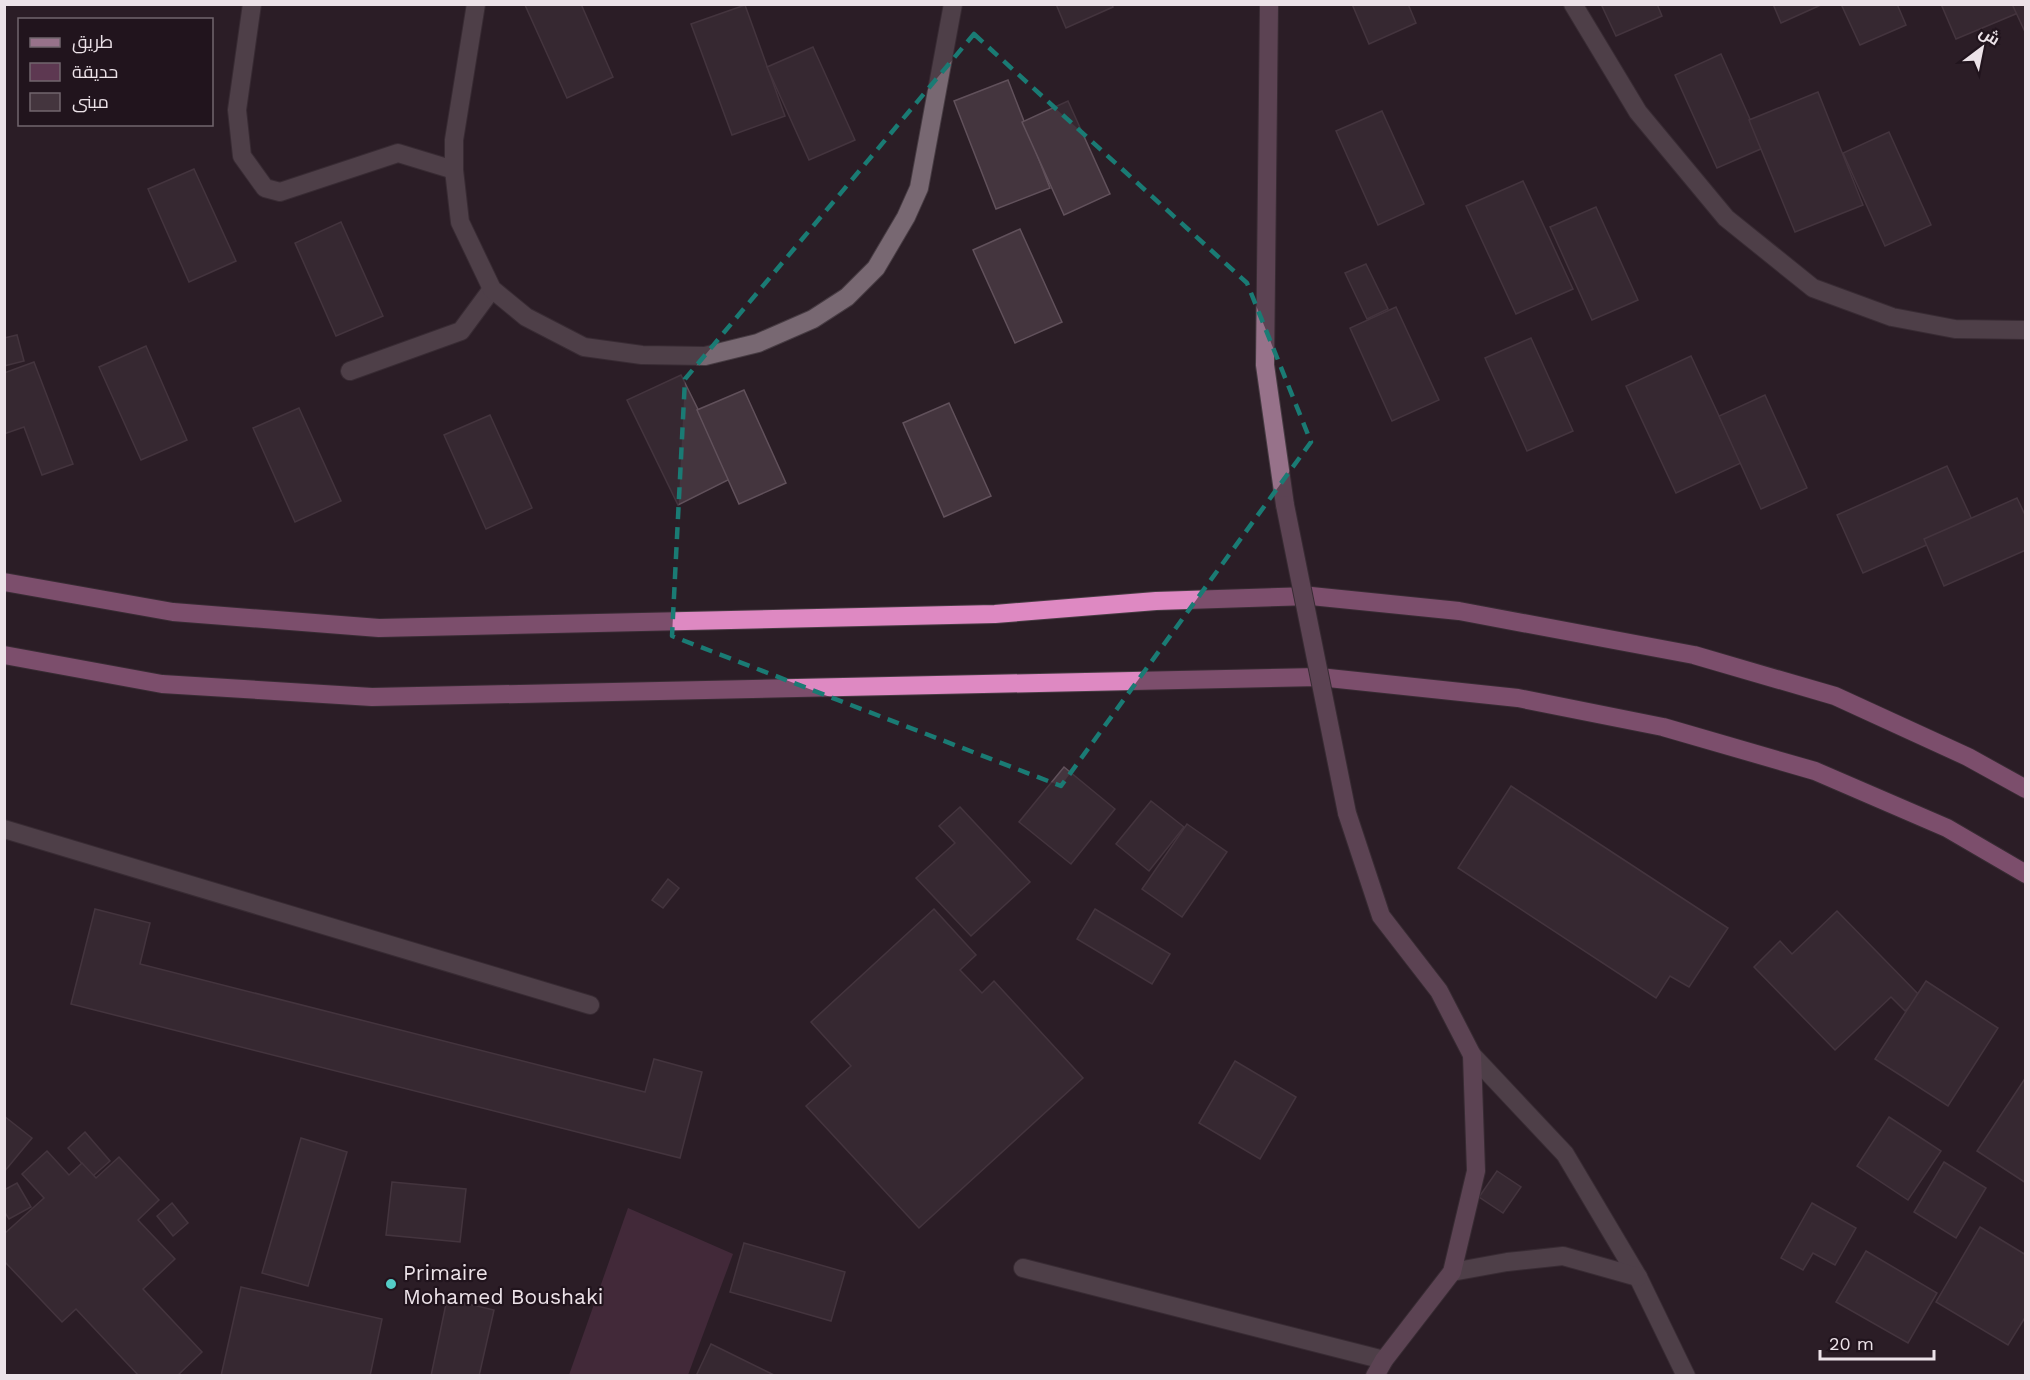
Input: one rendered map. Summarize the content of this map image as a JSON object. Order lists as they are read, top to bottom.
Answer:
{
  "places": ["Primaire Mohamed Boushaki"],
  "legend": ["طريق", "حديقة", "مبنى"],
  "scale_bar": "20 m",
  "north": "top right"
}
